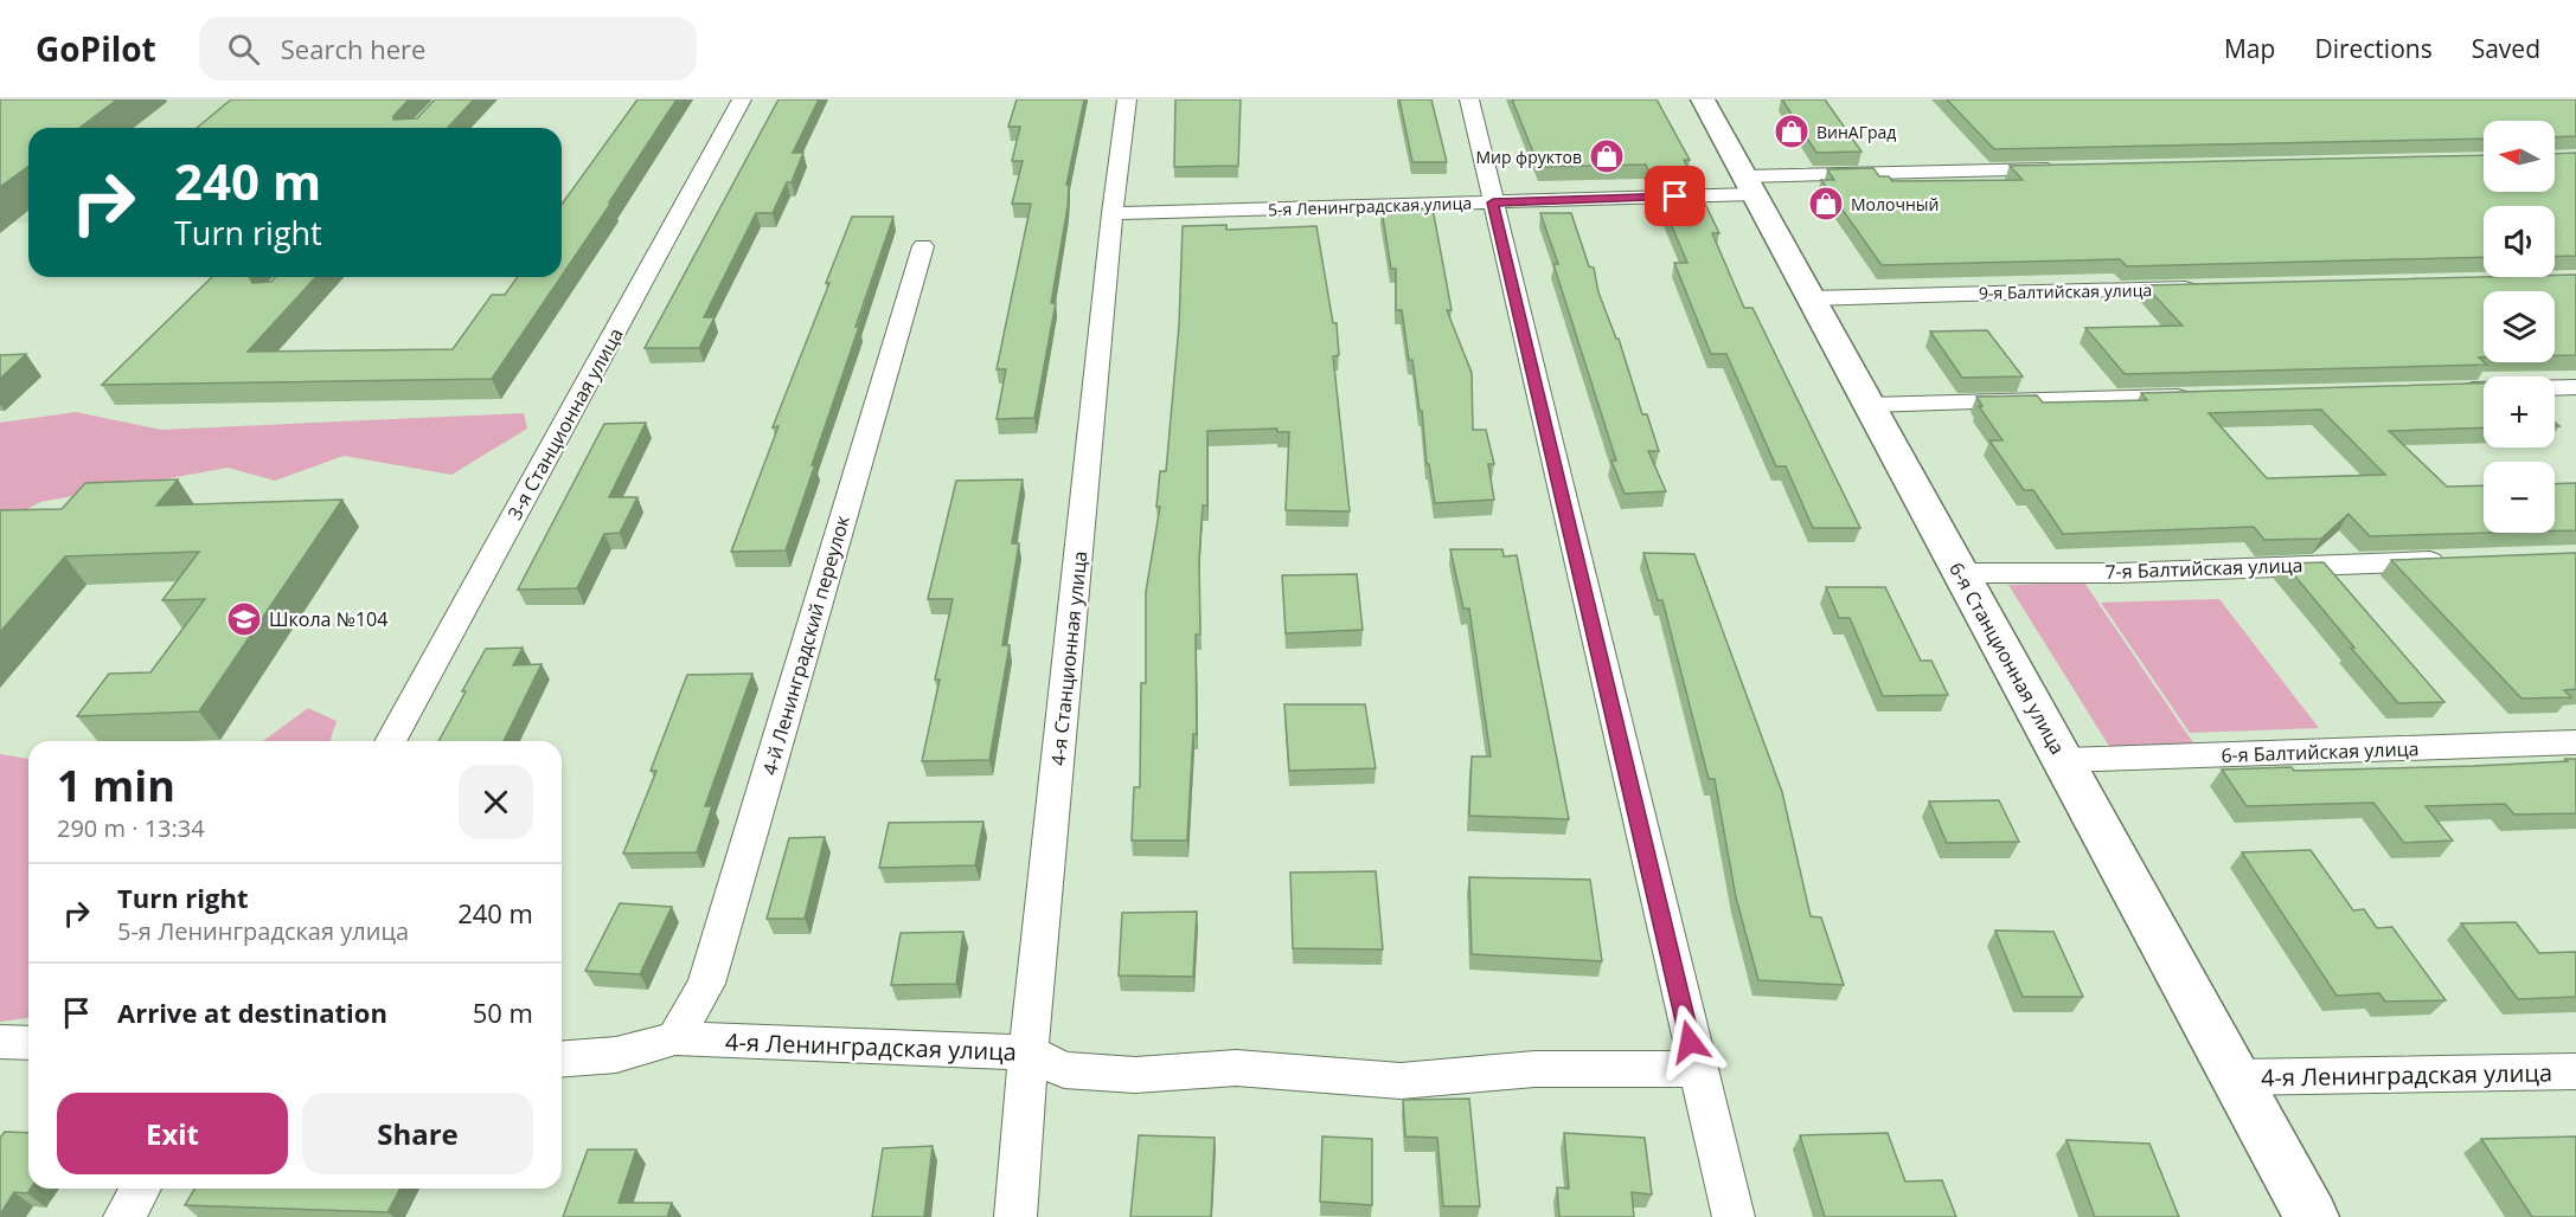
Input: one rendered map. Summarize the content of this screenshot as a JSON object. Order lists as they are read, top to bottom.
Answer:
{
  "streets": {
    "main road": ["6-я Станционная улица"],
    "street": [
      "5-я Ленинградская улица",
      "9-я Балтийская улица",
      "3-я Станционная улица",
      "7-я Балтийская улица",
      "4-й Ленинградский переулок",
      "4-я Станционная улица",
      "6-я Балтийская улица",
      "4-я Ленинградская улица"
    ]
  },
  "crossings": [
    ["5-я Ленинградская улица", "4-я Станционная улица"],
    ["5-я Ленинградская улица", "6-я Станционная улица"],
    ["9-я Балтийская улица", "6-я Станционная улица"],
    ["7-я Балтийская улица", "6-я Станционная улица"],
    ["4-й Ленинградский переулок", "4-я Ленинградская улица"],
    ["4-я Станционная улица", "4-я Ленинградская улица"],
    ["6-я Станционная улица", "6-я Балтийская улица"],
    ["6-я Станционная улица", "4-я Ленинградская улица"]
  ],
  "places": {
    "shop": ["ВинАГрад", "Мир фруктов", "Молочный"],
    "school or university": ["Школа №104"]
  },
  "north": "left",
  "page": {
    "header": "GoPilot",
    "search": "Search here",
    "nav": ["Map", "Directions", "Saved"],
    "map_buttons": ["+", "−"],
    "turn": ["240 m", "Turn right"],
    "heading": ["1 min", "290 m · 13:34"],
    "list": [
      {
        "name": "Turn right",
        "note": "5-я Ленинградская улица",
        "value": "240 m"
      },
      {
        "name": "Arrive at destination",
        "value": "50 m"
      }
    ],
    "buttons": ["Exit", "Share"]
  }
}
